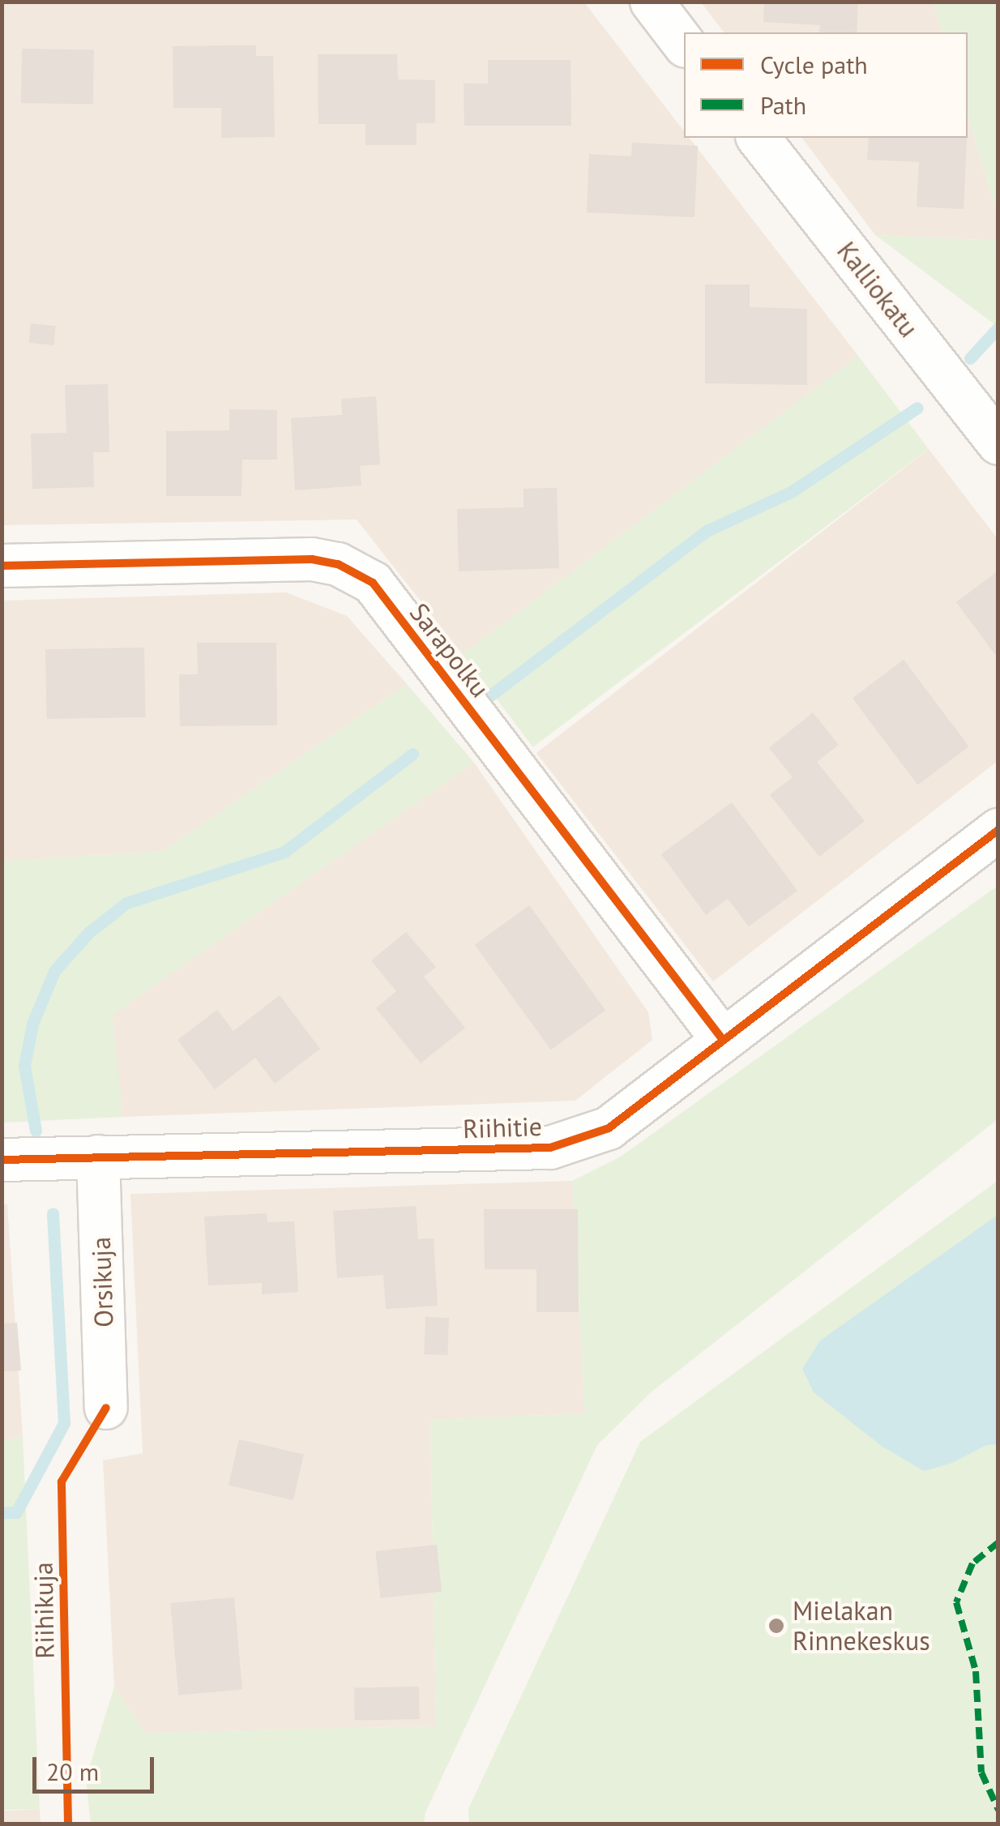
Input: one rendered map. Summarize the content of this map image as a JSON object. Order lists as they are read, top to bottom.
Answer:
{
  "streets": {
    "street": [
      "Kalliokatu",
      "Sarapolku",
      "Riihitie",
      "Orsikuja"
    ],
    "cycle path": ["Riihikuja"]
  },
  "crossings": [
    ["Sarapolku", "Riihitie"],
    ["Riihitie", "Orsikuja"]
  ],
  "places": ["Mielakan Rinnekeskus"],
  "legend": ["Cycle path", "Path"],
  "scale_bar": "20 m"
}
